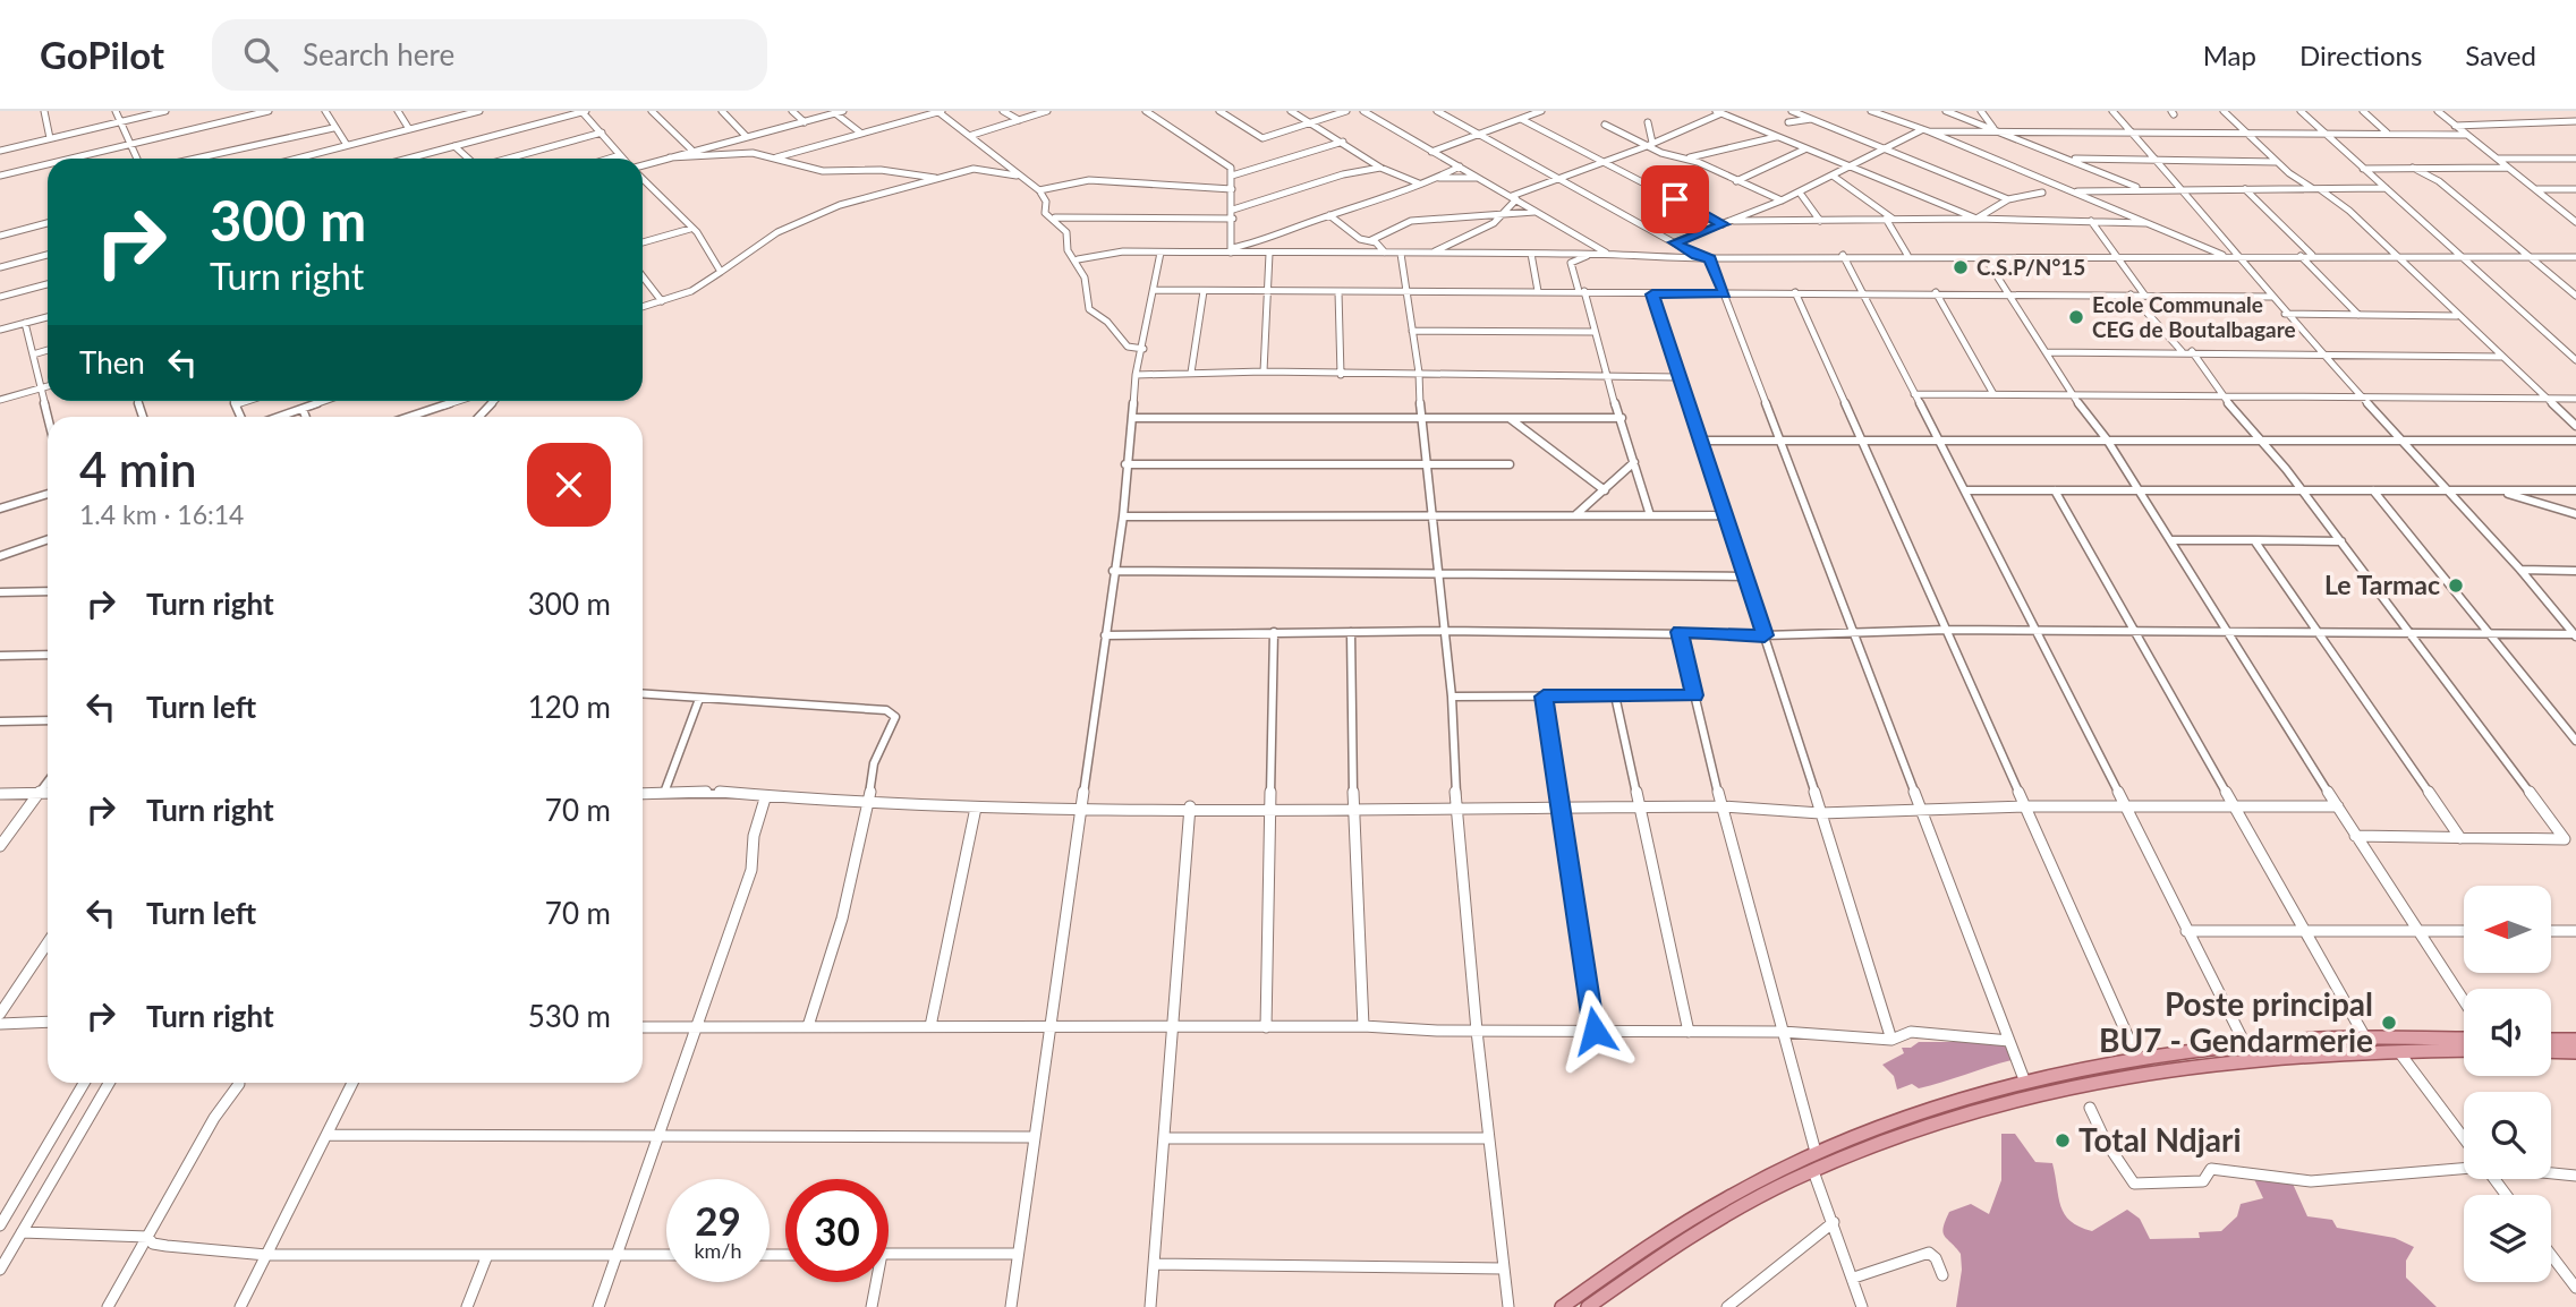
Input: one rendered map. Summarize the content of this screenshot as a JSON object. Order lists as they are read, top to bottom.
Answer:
{
  "places": [
    "C.S.P/N°15",
    "Ecole Communale CEG de Boutalbagare",
    "Le Tarmac",
    "Poste principal BU7 - Gendarmerie",
    "Total Ndjari"
  ],
  "north": "left",
  "page": {
    "header": "GoPilot",
    "search": "Search here",
    "nav": ["Map", "Directions", "Saved"],
    "turn": ["300 m", "Turn right"],
    "then": "Then",
    "heading": ["4 min", "1.4 km · 16:14"],
    "list": [
      {
        "name": "Turn right",
        "value": "300 m"
      },
      {
        "name": "Turn left",
        "value": "120 m"
      },
      {
        "name": "Turn right",
        "value": "70 m"
      },
      {
        "name": "Turn left",
        "value": "70 m"
      },
      {
        "name": "Turn right",
        "value": "530 m"
      }
    ],
    "speed": "29 km/h",
    "limit": "30"
  }
}
